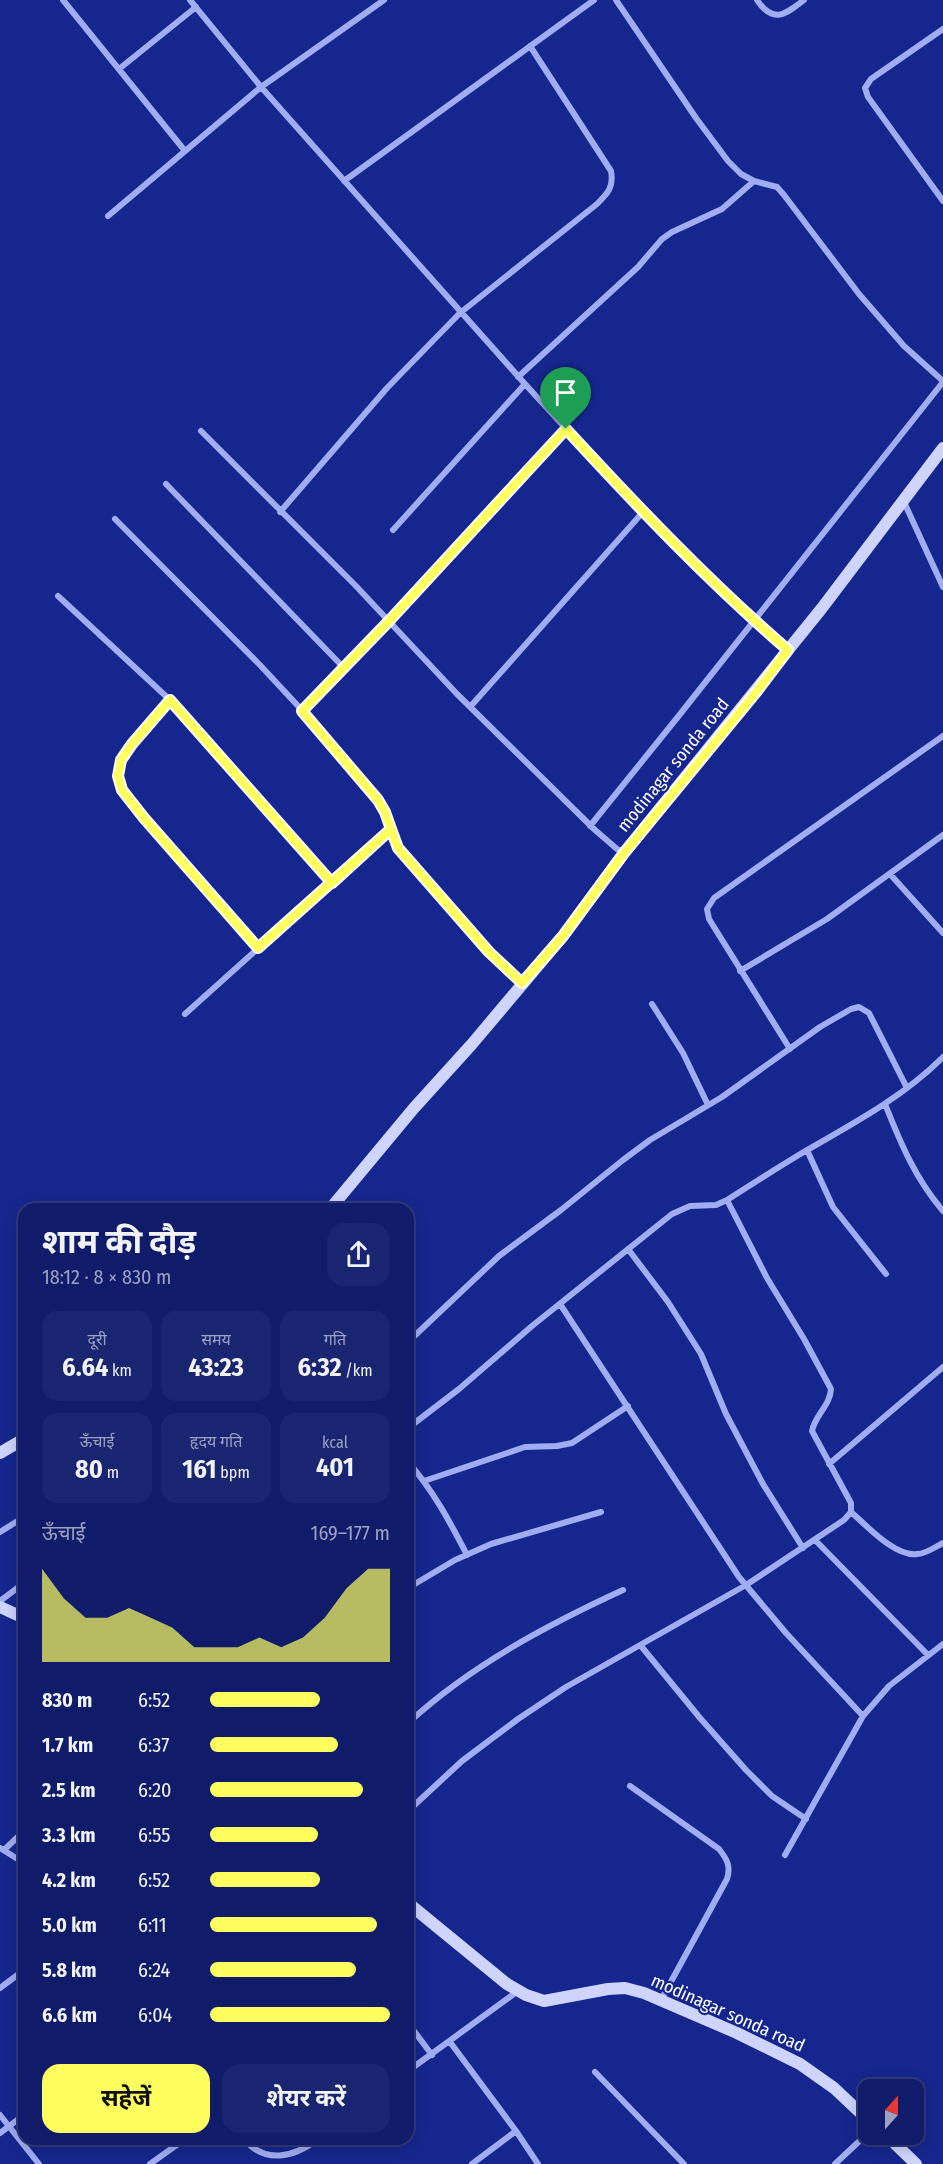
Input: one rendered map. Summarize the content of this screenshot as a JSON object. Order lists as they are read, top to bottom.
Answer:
{
  "streets": {
    "street": ["modinagar sonda road"]
  },
  "north": "top",
  "page": {
    "heading": ["शाम की दौड़", "18:12 · 8 × 830 m"],
    "stats": [
      ["दूरी", "6.64 km"],
      ["समय", "43:23"],
      ["गति", "6:32 /km"],
      ["ऊँचाई", "80 m"],
      ["हृदय गति", "161 bpm"],
      ["kcal", "401"]
    ],
    "chart": ["ऊँचाई", "169–177 m"],
    "list": [
      {
        "name": "830 m",
        "note": "6:52"
      },
      {
        "name": "1.7 km",
        "note": "6:37"
      },
      {
        "name": "2.5 km",
        "note": "6:20"
      },
      {
        "name": "3.3 km",
        "note": "6:55"
      },
      {
        "name": "4.2 km",
        "note": "6:52"
      },
      {
        "name": "5.0 km",
        "note": "6:11"
      },
      {
        "name": "5.8 km",
        "note": "6:24"
      },
      {
        "name": "6.6 km",
        "note": "6:04"
      }
    ],
    "buttons": ["सहेजें", "शेयर करें"]
  }
}
